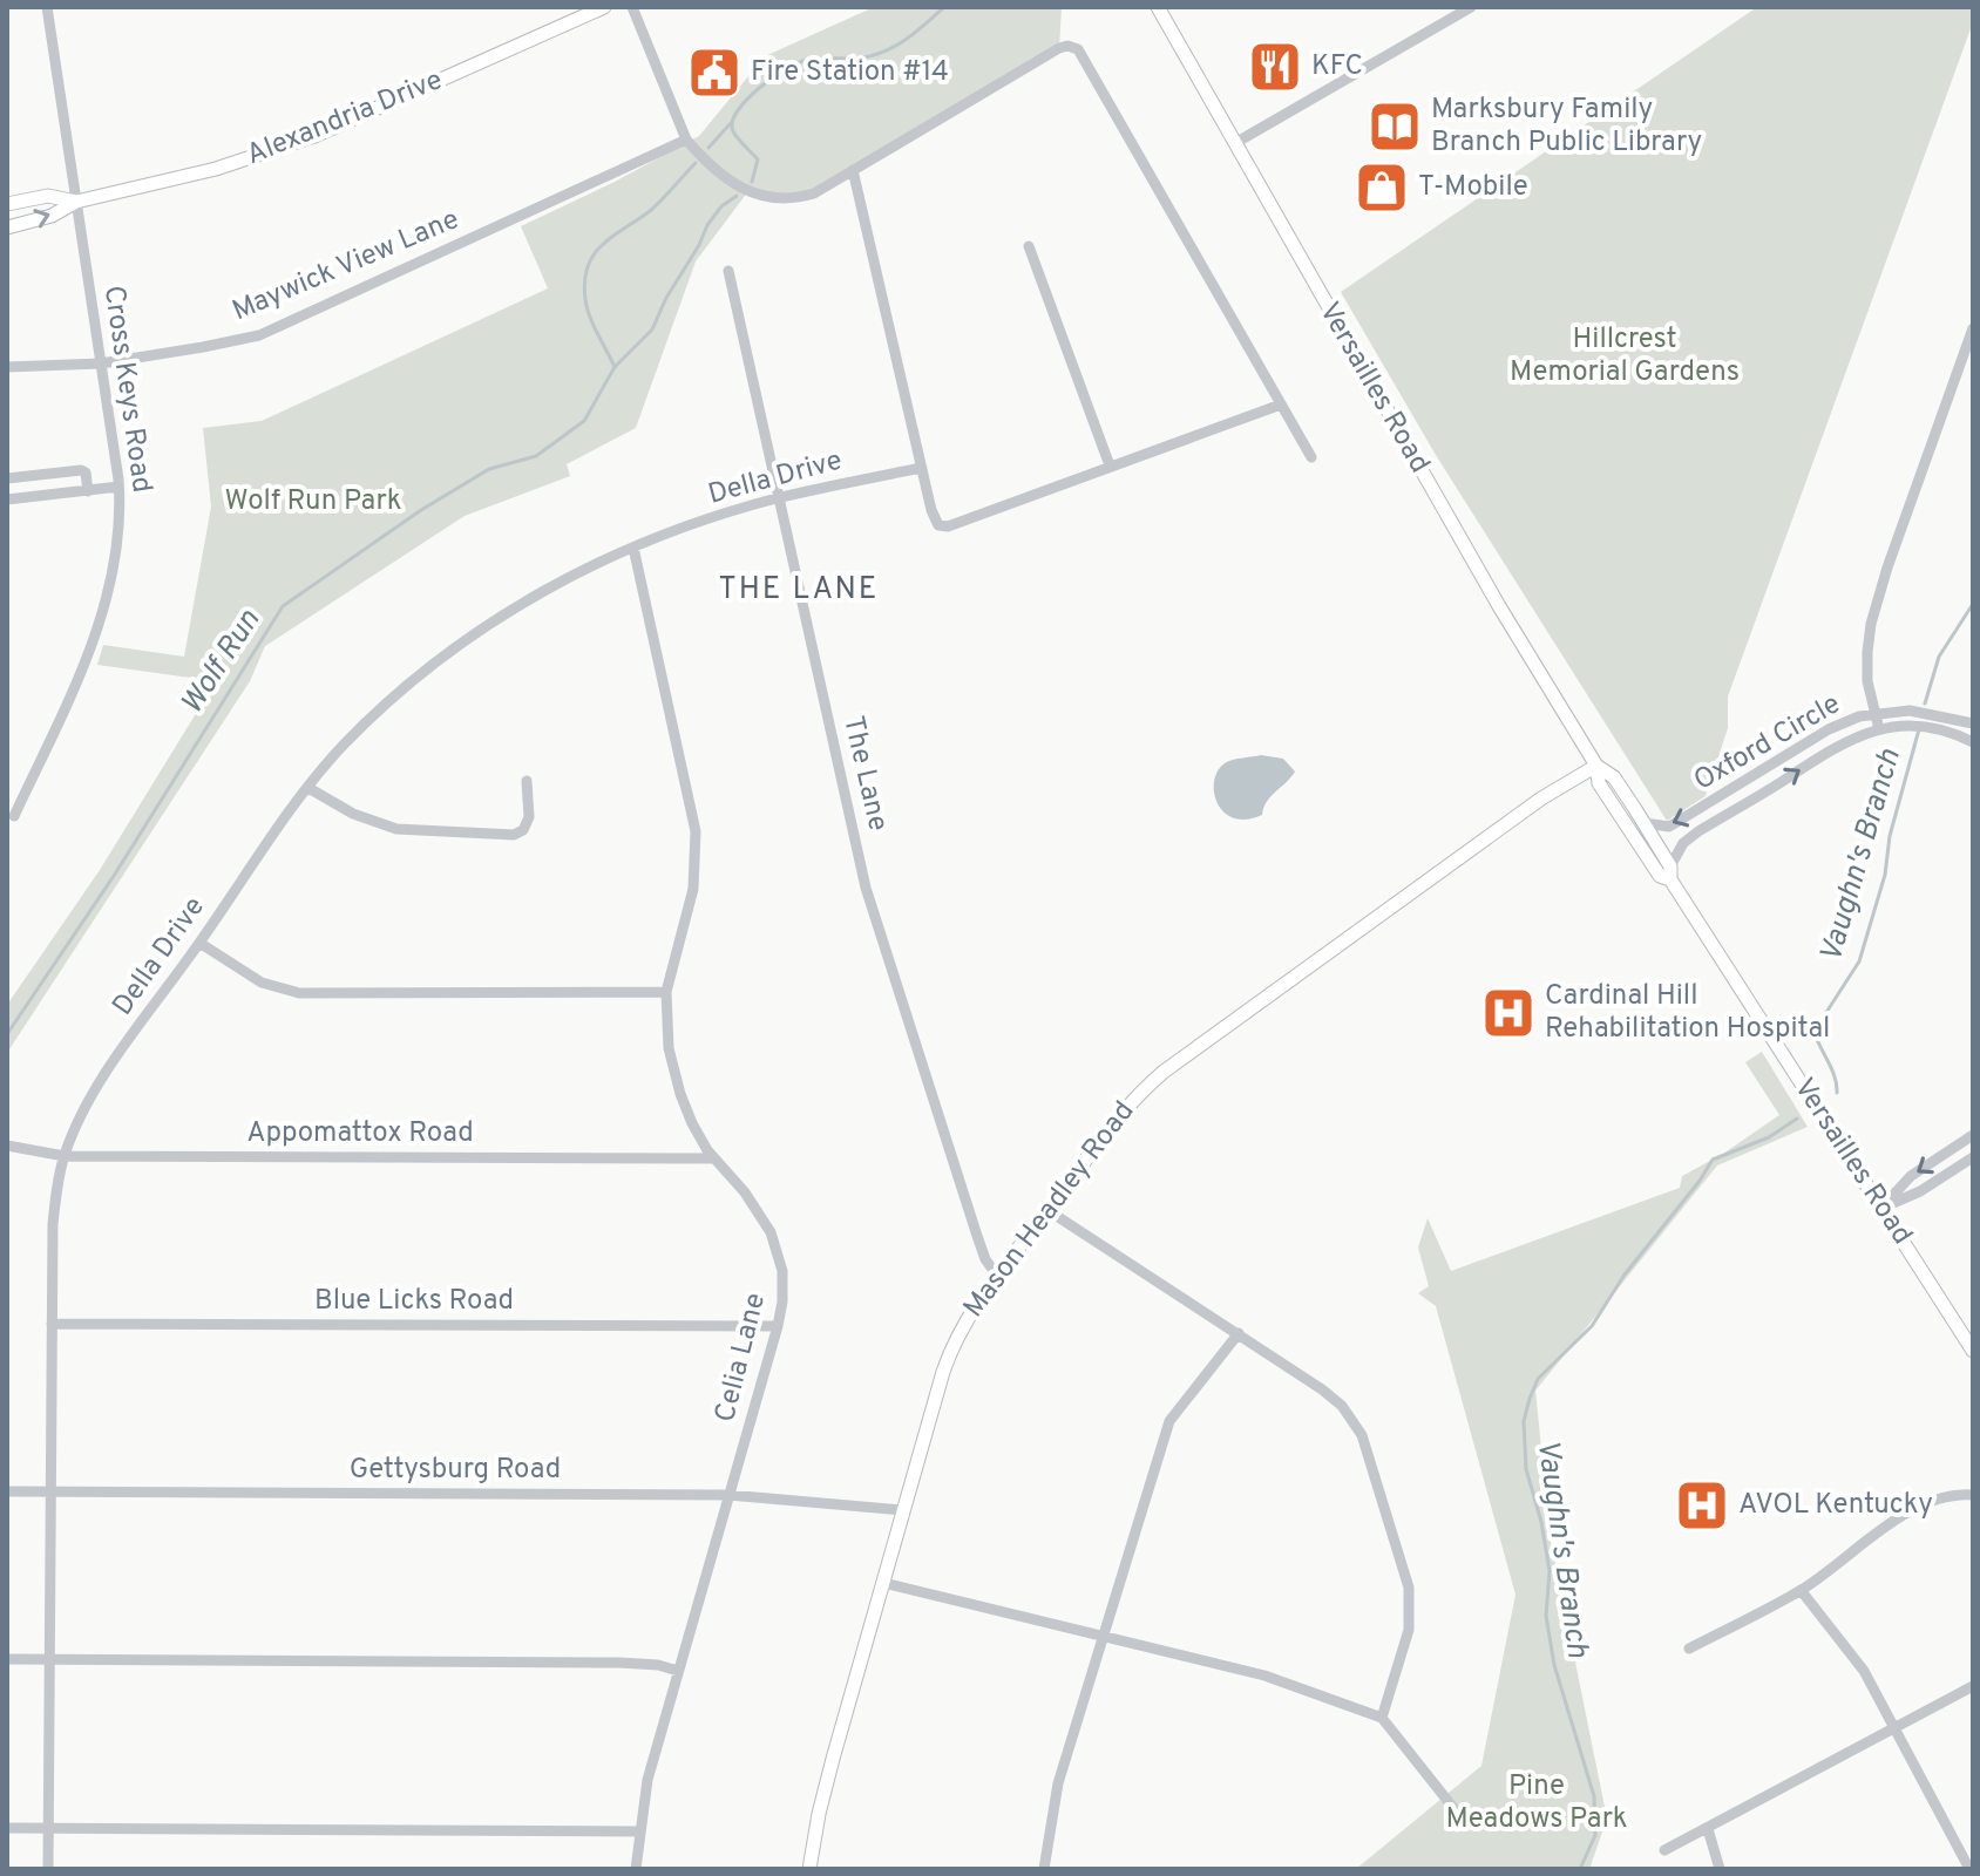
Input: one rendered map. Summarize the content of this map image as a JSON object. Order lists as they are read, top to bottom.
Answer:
{
  "streets": {
    "main road": ["Alexandria Drive", "Versailles Road", "Mason Headley Road"],
    "street": [
      "Maywick View Lane",
      "Cross Keys Road",
      "Della Drive",
      "Oxford Circle",
      "The Lane",
      "Appomattox Road",
      "Blue Licks Road",
      "Celia Lane",
      "Gettysburg Road"
    ]
  },
  "crossings": [
    ["Alexandria Drive", "Cross Keys Road"],
    ["Maywick View Lane", "Cross Keys Road"],
    ["Versailles Road", "Oxford Circle"],
    ["Versailles Road", "Mason Headley Road"],
    ["Della Drive", "The Lane"],
    ["Della Drive", "Appomattox Road"],
    ["Della Drive", "Blue Licks Road"],
    ["Della Drive", "Celia Lane"],
    ["Della Drive", "Gettysburg Road"],
    ["The Lane", "Mason Headley Road"],
    ["Appomattox Road", "Celia Lane"],
    ["Mason Headley Road", "Gettysburg Road"],
    ["Blue Licks Road", "Celia Lane"],
    ["Celia Lane", "Gettysburg Road"]
  ],
  "districts": ["THE LANE"],
  "water": ["Wolf Run", "Vaughn's Branch"],
  "parks": ["Hillcrest Memorial Gardens", "Wolf Run Park", "Pine Meadows Park"],
  "places": {
    "restaurant": ["KFC"],
    "public building": ["Fire Station #14"],
    "library": ["Marksbury Family Branch Public Library"],
    "shop": ["T-Mobile"],
    "hospital": ["Cardinal Hill Rehabilitation Hospital", "AVOL Kentucky"]
  }
}
